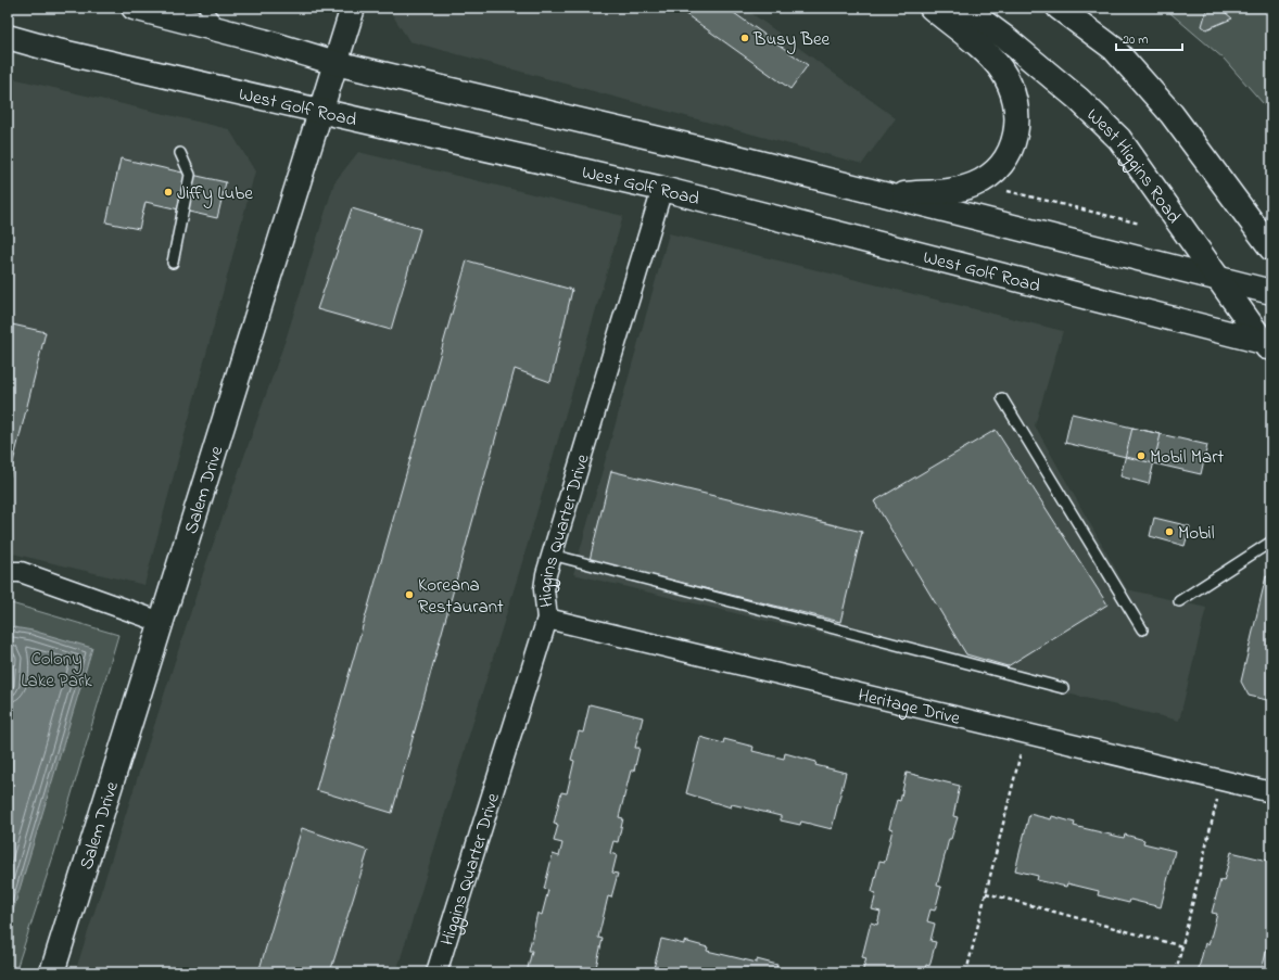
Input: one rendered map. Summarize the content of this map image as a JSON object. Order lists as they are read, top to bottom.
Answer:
{
  "streets": {
    "main road": ["West Golf Road", "West Higgins Road", "Salem Drive"],
    "street": ["Higgins Quarter Drive", "Heritage Drive"]
  },
  "crossings": [
    ["West Golf Road", "West Higgins Road"],
    ["West Golf Road", "Salem Drive"],
    ["West Golf Road", "Higgins Quarter Drive"],
    ["Higgins Quarter Drive", "Heritage Drive"]
  ],
  "parks": ["Colony Lake Park"],
  "places": [
    "Busy Bee",
    "Jiffy Lube",
    "Mobil Mart",
    "Mobil",
    "Koreana Restaurant"
  ],
  "scale_bar": "20 m"
}
